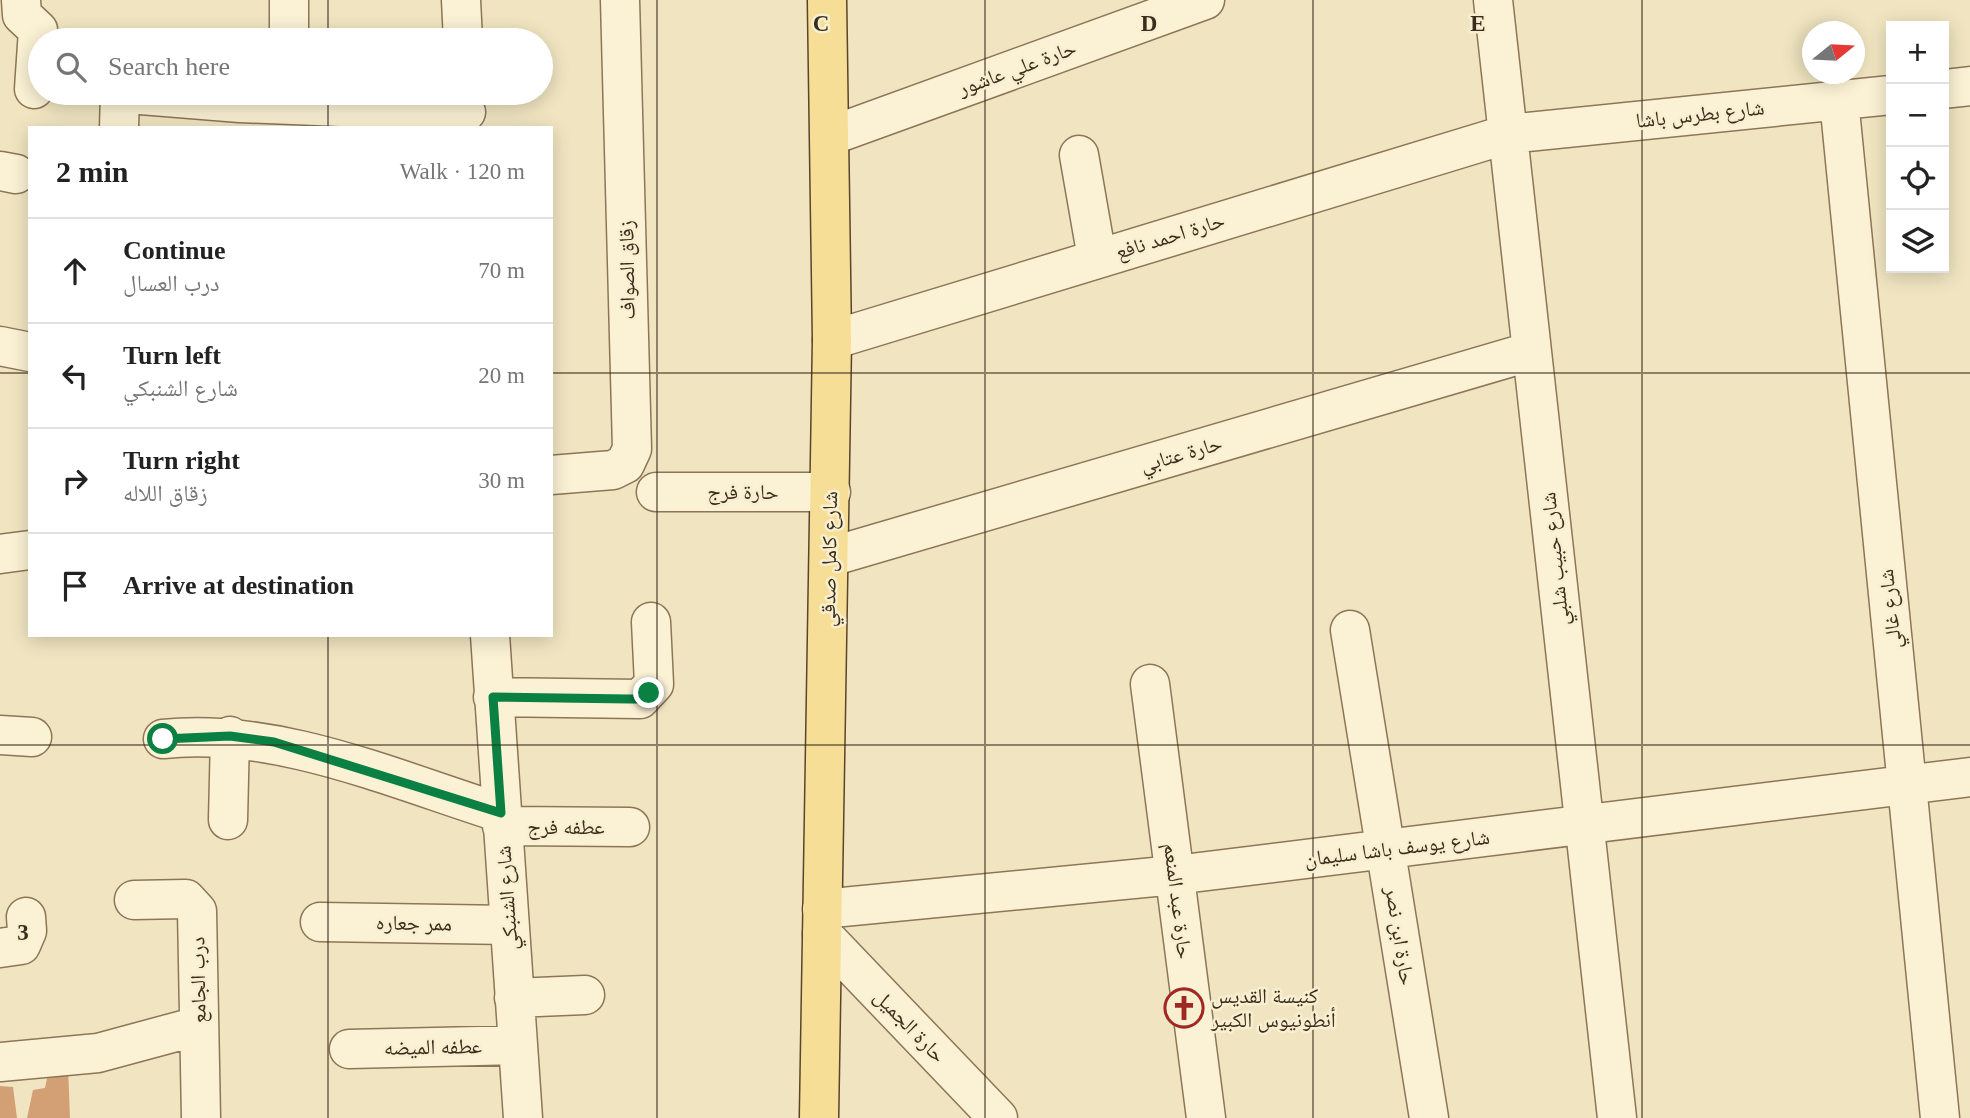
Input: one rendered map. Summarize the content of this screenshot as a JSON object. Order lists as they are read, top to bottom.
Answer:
{
  "streets": {
    "main road": ["شارع كامل صدقي"],
    "street": [
      "حارة علي عاشور",
      "شارع بطرس باشا",
      "حارة احمد نافع",
      "زقاق الصواف",
      "حارة عتابي",
      "حارة فرج",
      "شارع حبيب شلبي",
      "شارع غالي",
      "عطفه فرج",
      "شارع يوسف باشا سليمان",
      "شارع الشنبكي",
      "حارة عبد المنعم",
      "ممر جعاره",
      "حارة ابن نصر",
      "درب الجامع",
      "حارة الجميل",
      "عطفه الميضه"
    ]
  },
  "crossings": [
    ["حارة علي عاشور", "شارع كامل صدقي"],
    ["شارع بطرس باشا", "حارة احمد نافع"],
    ["شارع بطرس باشا", "شارع حبيب شلبي"],
    ["شارع بطرس باشا", "شارع غالي"],
    ["حارة احمد نافع", "شارع كامل صدقي"],
    ["حارة احمد نافع", "شارع حبيب شلبي"],
    ["حارة عتابي", "شارع كامل صدقي"],
    ["حارة عتابي", "شارع حبيب شلبي"],
    ["حارة فرج", "شارع كامل صدقي"],
    ["شارع كامل صدقي", "شارع يوسف باشا سليمان"],
    ["شارع كامل صدقي", "حارة الجميل"],
    ["شارع حبيب شلبي", "شارع يوسف باشا سليمان"],
    ["شارع غالي", "شارع يوسف باشا سليمان"],
    ["عطفه فرج", "شارع الشنبكي"],
    ["شارع يوسف باشا سليمان", "حارة عبد المنعم"],
    ["شارع يوسف باشا سليمان", "حارة ابن نصر"],
    ["شارع يوسف باشا سليمان", "حارة الجميل"],
    ["شارع الشنبكي", "ممر جعاره"],
    ["شارع الشنبكي", "عطفه الميضه"]
  ],
  "places": {
    "church": ["كنيسة القديس أنطونيوس الكبير"]
  },
  "north": "right",
  "page": {
    "map_buttons": ["+", "−"],
    "search": "Search here",
    "heading": ["2 min", "Walk · 120 m"],
    "list": [
      ["Continue", "درب العسال", "70 m"],
      ["Turn left", "شارع الشنبكي", "20 m"],
      ["Turn right", "زقاق اللاله", "30 m"],
      "Arrive at destination"
    ]
  },
  "grid": {
    "columns": ["C", "D", "E"],
    "rows": ["3"]
  }
}
